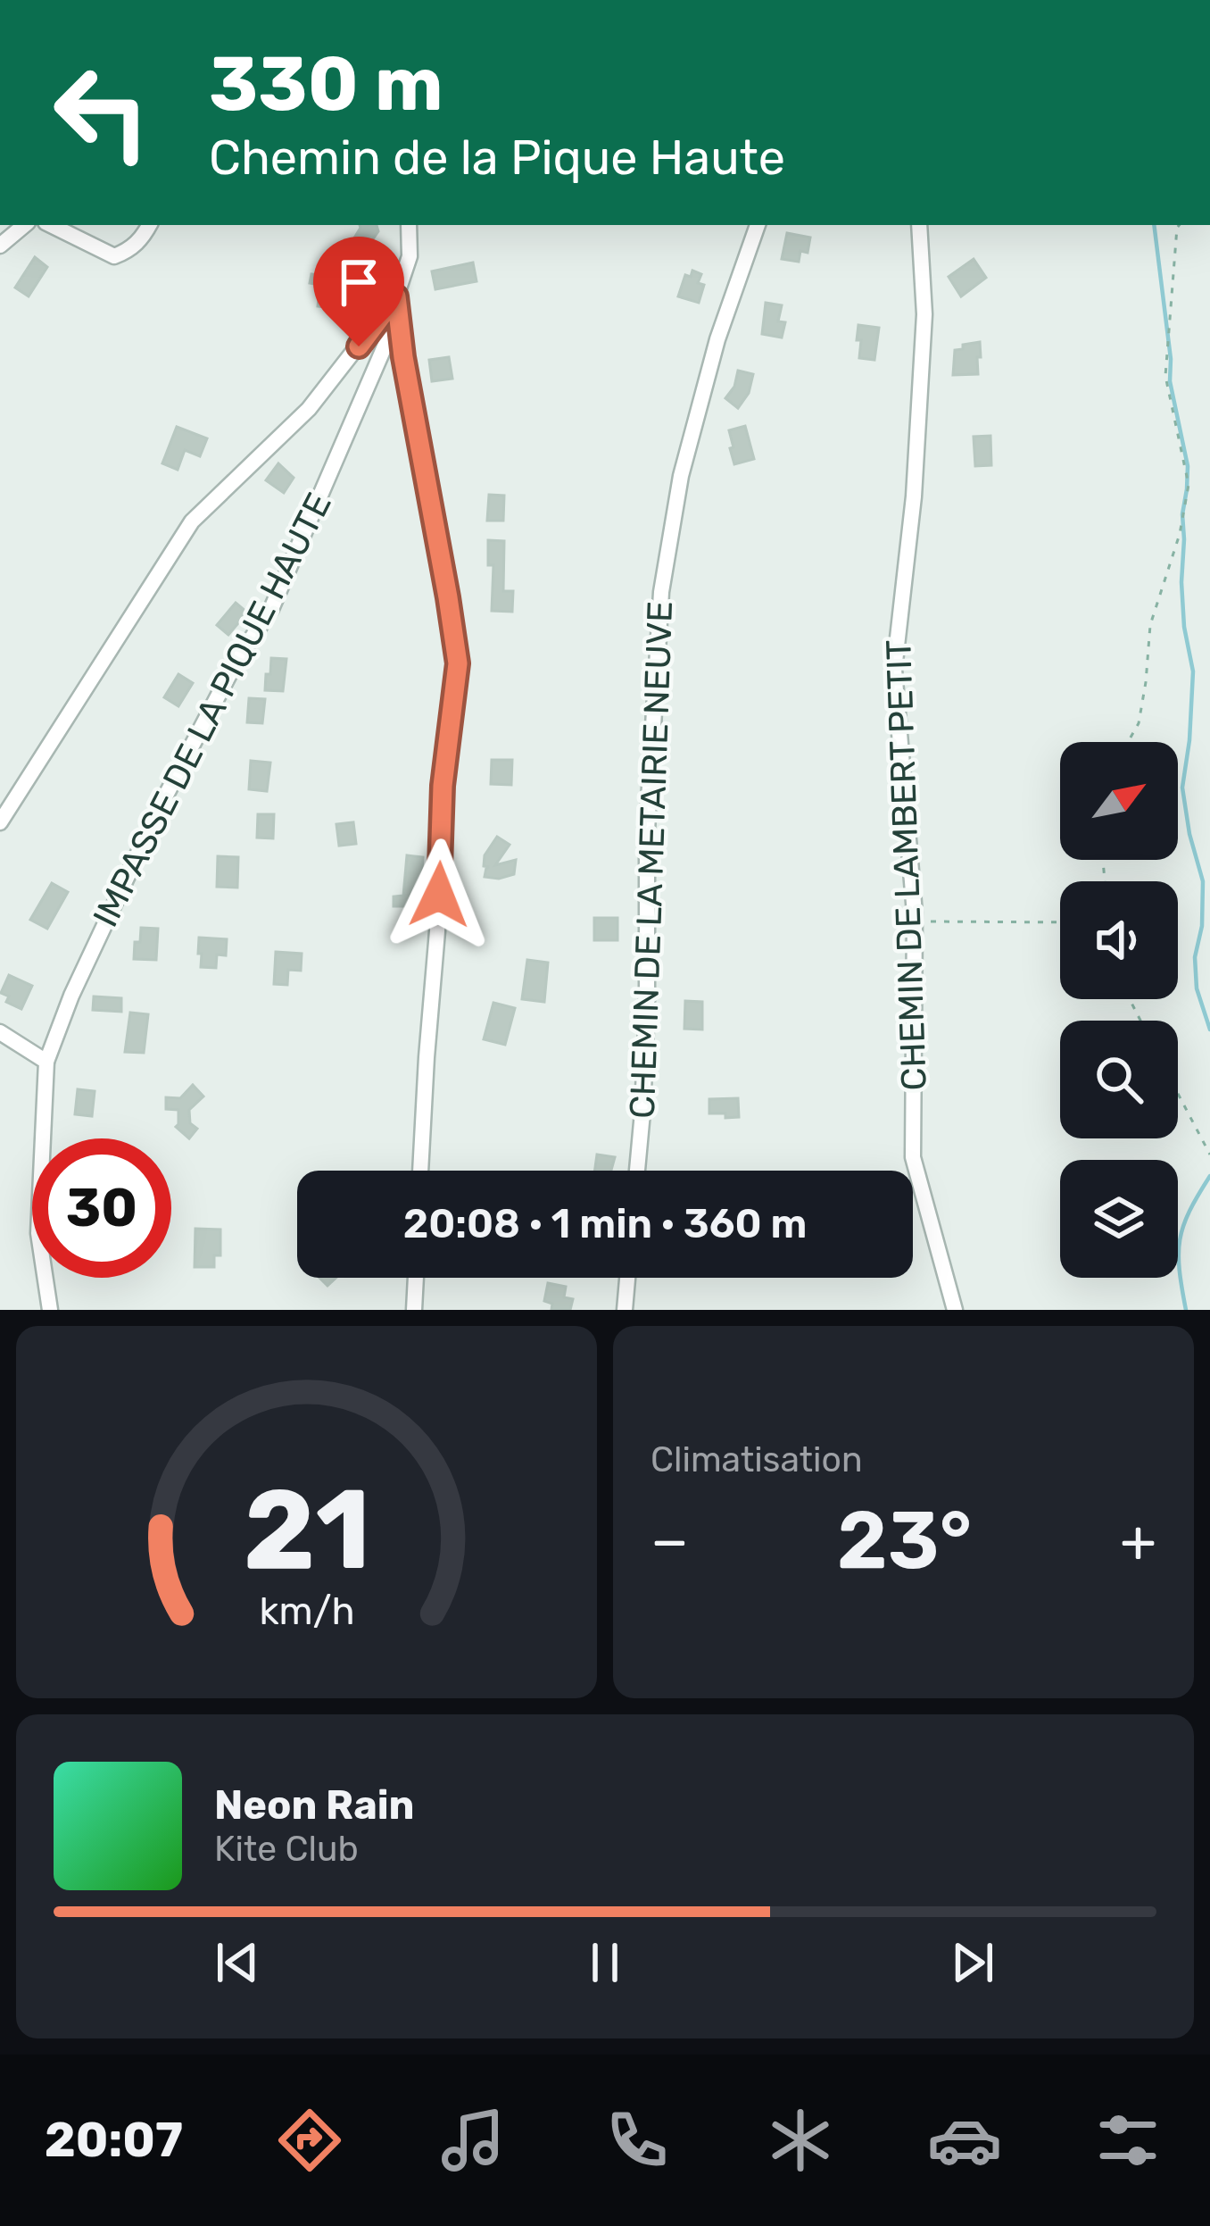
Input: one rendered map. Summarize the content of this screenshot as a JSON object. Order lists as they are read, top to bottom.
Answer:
{
  "streets": {
    "street": ["IMPASSE DE LA PIQUE HAUTE", "CHEMIN DE LA METAIRIE NEUVE", "CHEMIN DE LAMBERT PETIT"]
  },
  "north": "top right",
  "page": {
    "turn": ["330 m", "Chemin de la Pique Haute"],
    "limit": "30",
    "trip": "20:08 · 1 min · 360 m",
    "tile": "Climatisation",
    "heat": ["−", "23°", "+"],
    "song": ["Neon Rain", "Kite Club"],
    "tabs": "20:07",
    "gauge": ["21", "km/h"]
  }
}
